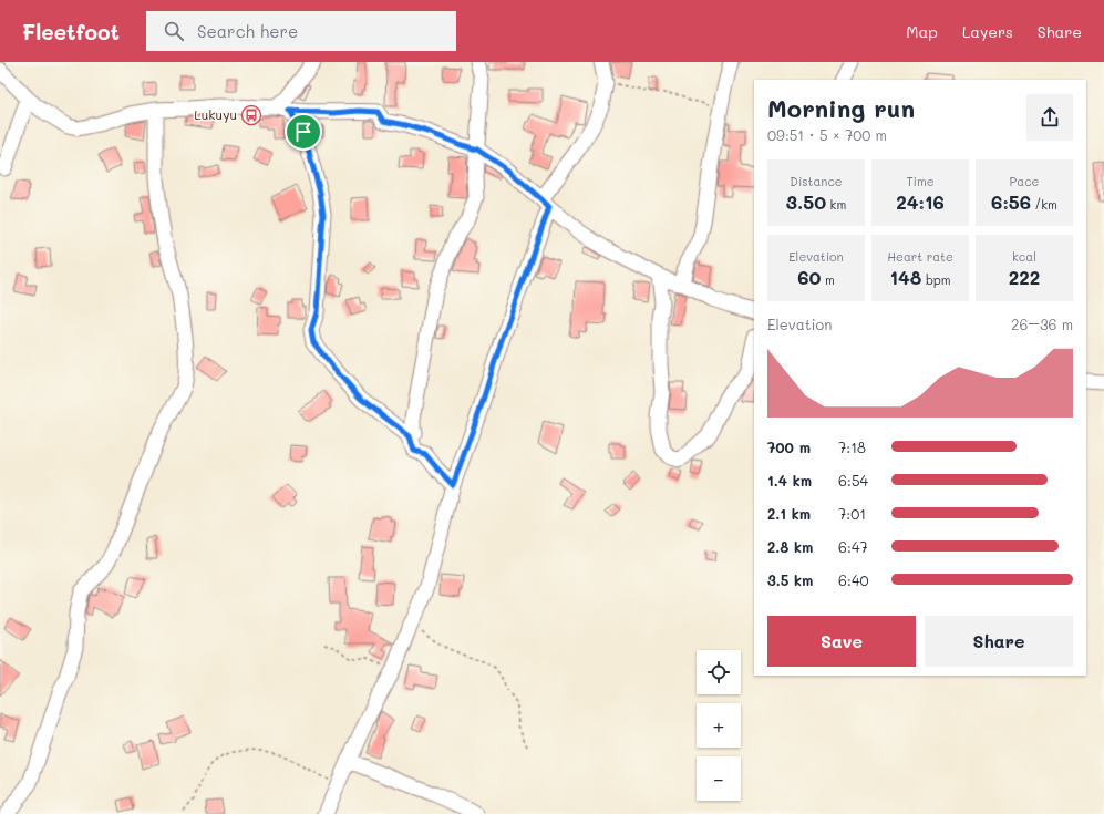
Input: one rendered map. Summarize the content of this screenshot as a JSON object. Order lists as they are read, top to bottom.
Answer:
{
  "places": {
    "bus stop": ["Lukuyu"]
  },
  "page": {
    "header": "Fleetfoot",
    "search": "Search here",
    "nav": ["Map", "Layers", "Share"],
    "heading": ["Morning run", "09:51 · 5 × 700 m"],
    "stats": [
      ["Distance", "3.50 km"],
      ["Time", "24:16"],
      ["Pace", "6:56 /km"],
      ["Elevation", "60 m"],
      ["Heart rate", "148 bpm"],
      ["kcal", "222"]
    ],
    "chart": ["Elevation", "26–36 m"],
    "list": [
      {
        "name": "700 m",
        "note": "7:18"
      },
      {
        "name": "1.4 km",
        "note": "6:54"
      },
      {
        "name": "2.1 km",
        "note": "7:01"
      },
      {
        "name": "2.8 km",
        "note": "6:47"
      },
      {
        "name": "3.5 km",
        "note": "6:40"
      }
    ],
    "buttons": ["Save", "Share"],
    "map_buttons": ["+", "−"]
  }
}
